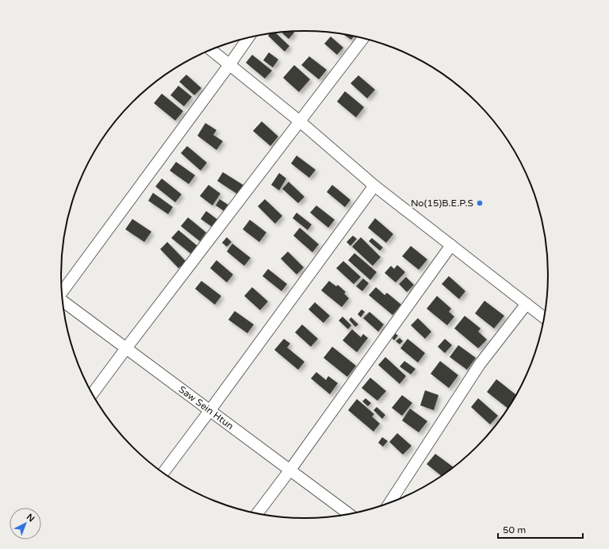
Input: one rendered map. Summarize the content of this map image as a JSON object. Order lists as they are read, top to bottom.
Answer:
{
  "streets": {
    "street": ["Saw Sein Htun"]
  },
  "places": ["No(15)B.E.P.S"],
  "scale_bar": "50 m",
  "north": "top right"
}
